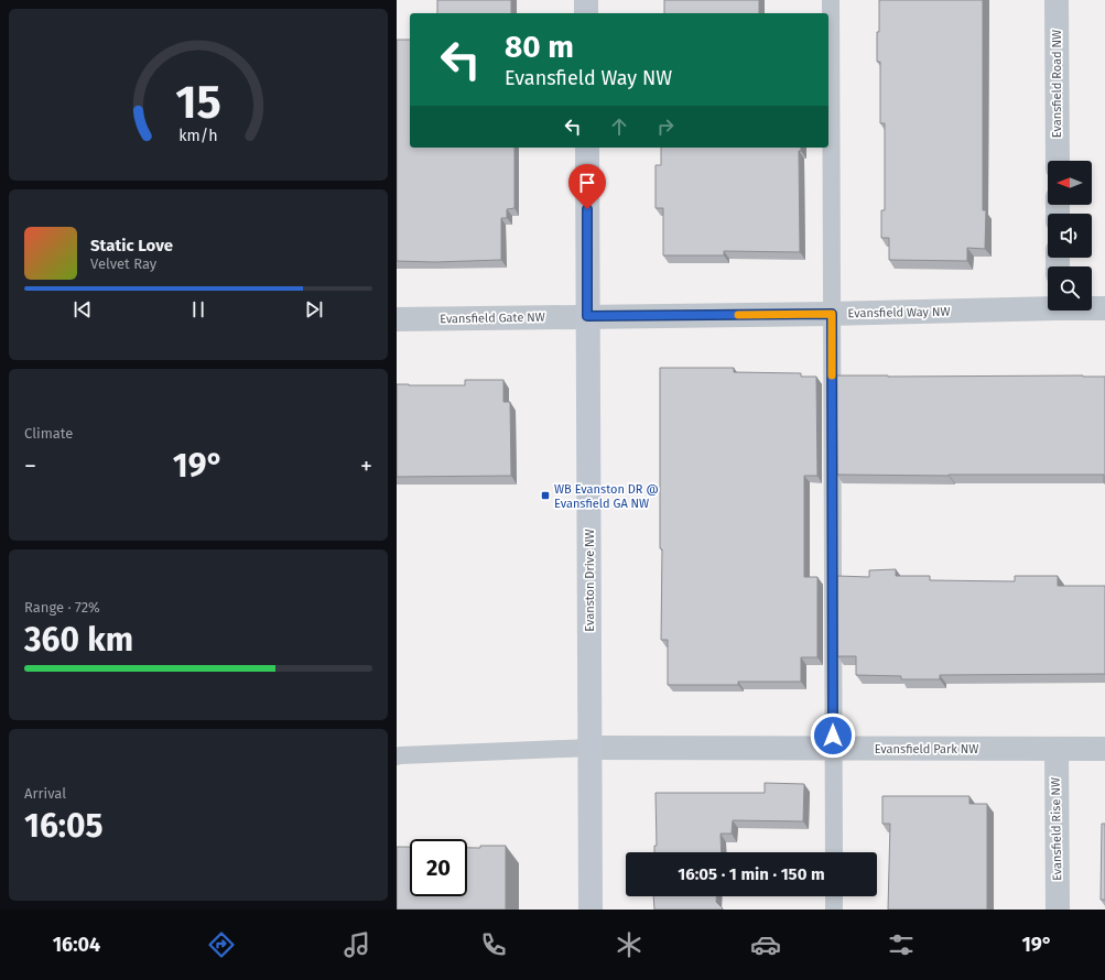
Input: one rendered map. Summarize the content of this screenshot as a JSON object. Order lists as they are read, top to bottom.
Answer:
{
  "streets": {
    "street": [
      "Evansfield Road NW",
      "Evansfield Way NW",
      "Evansfield Gate NW",
      "Evanston Drive NW",
      "Evansfield Park NW",
      "Evansfield Rise NW"
    ]
  },
  "crossings": [
    ["Evansfield Way NW", "Evansfield Gate NW"],
    ["Evansfield Way NW", "Evanston Drive NW"],
    ["Evansfield Gate NW", "Evanston Drive NW"],
    ["Evanston Drive NW", "Evansfield Park NW"],
    ["Evansfield Park NW", "Evansfield Rise NW"]
  ],
  "places": {
    "transit": ["WB Evanston DR @ Evansfield GA NW"]
  },
  "north": "left",
  "page": {
    "turn": ["80 m", "Evansfield Way NW"],
    "song": ["Static Love", "Velvet Ray"],
    "tile": [
      "Climate",
      ["Range · 72%", "360 km"],
      ["Arrival", "16:05"]
    ],
    "heat": ["−", "19°", "+"],
    "limit": "20",
    "trip": "16:05 · 1 min · 150 m",
    "tabs": ["16:04", "19°"],
    "gauge": ["15", "km/h"]
  }
}
